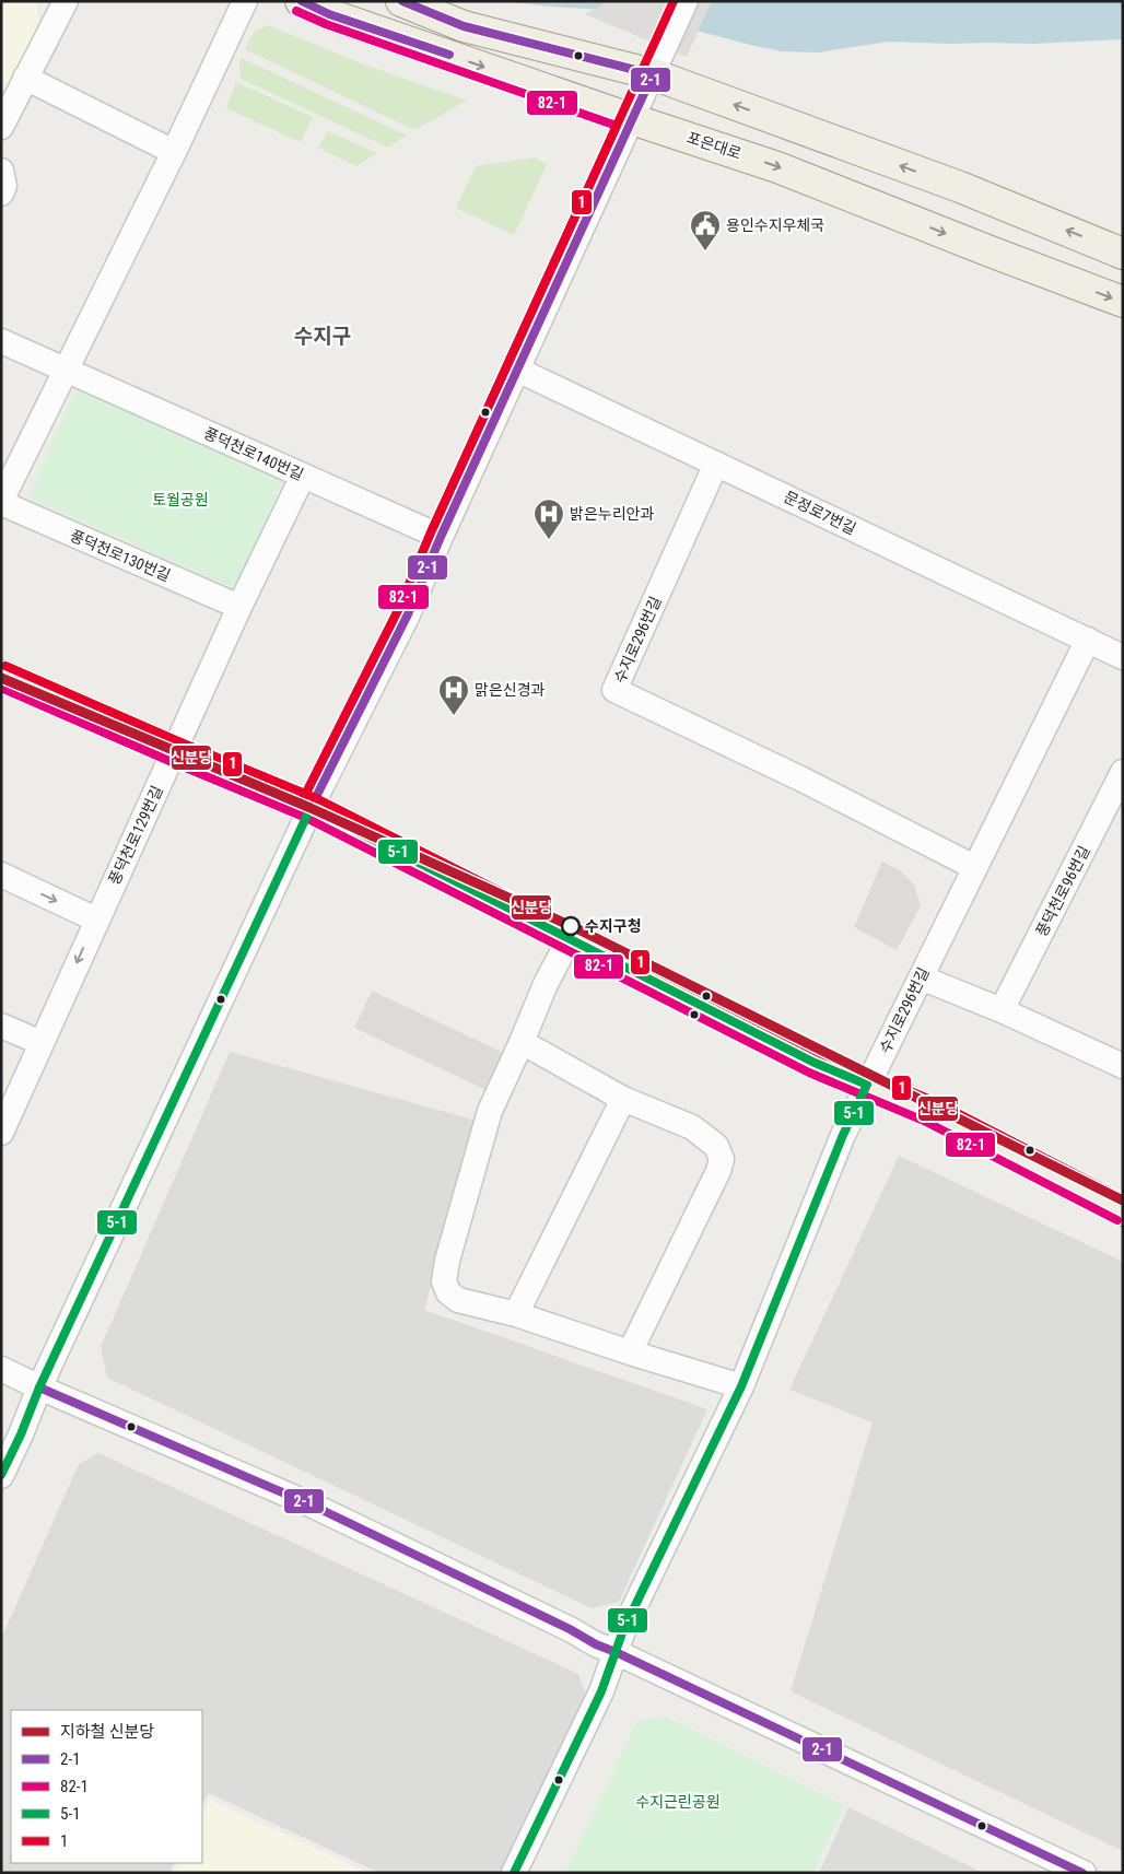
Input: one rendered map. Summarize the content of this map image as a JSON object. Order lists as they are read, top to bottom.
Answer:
{
  "streets": {
    "main road": ["포은대로"],
    "street": [
      "풍덕천로140번길",
      "문정로7번길",
      "풍덕천로130번길",
      "수지로296번길",
      "풍덕천로129번길",
      "풍덕천로96번길"
    ]
  },
  "crossings": [
    ["문정로7번길", "수지로296번길"]
  ],
  "districts": ["수지구"],
  "parks": ["토월공원", "수지근린공원"],
  "places": {
    "public building": ["용인수지우체국"],
    "hospital": ["밝은누리안과", "맑은신경과"],
    "other": ["수지구청"]
  },
  "lines": [
    "transit line 2-1",
    "transit line 1",
    "transit line 82-1",
    "metro line 신분당",
    "transit line 5-1"
  ],
  "legend": [
    "지하철 신분당",
    "2-1",
    "82-1",
    "5-1",
    "1"
  ]
}
